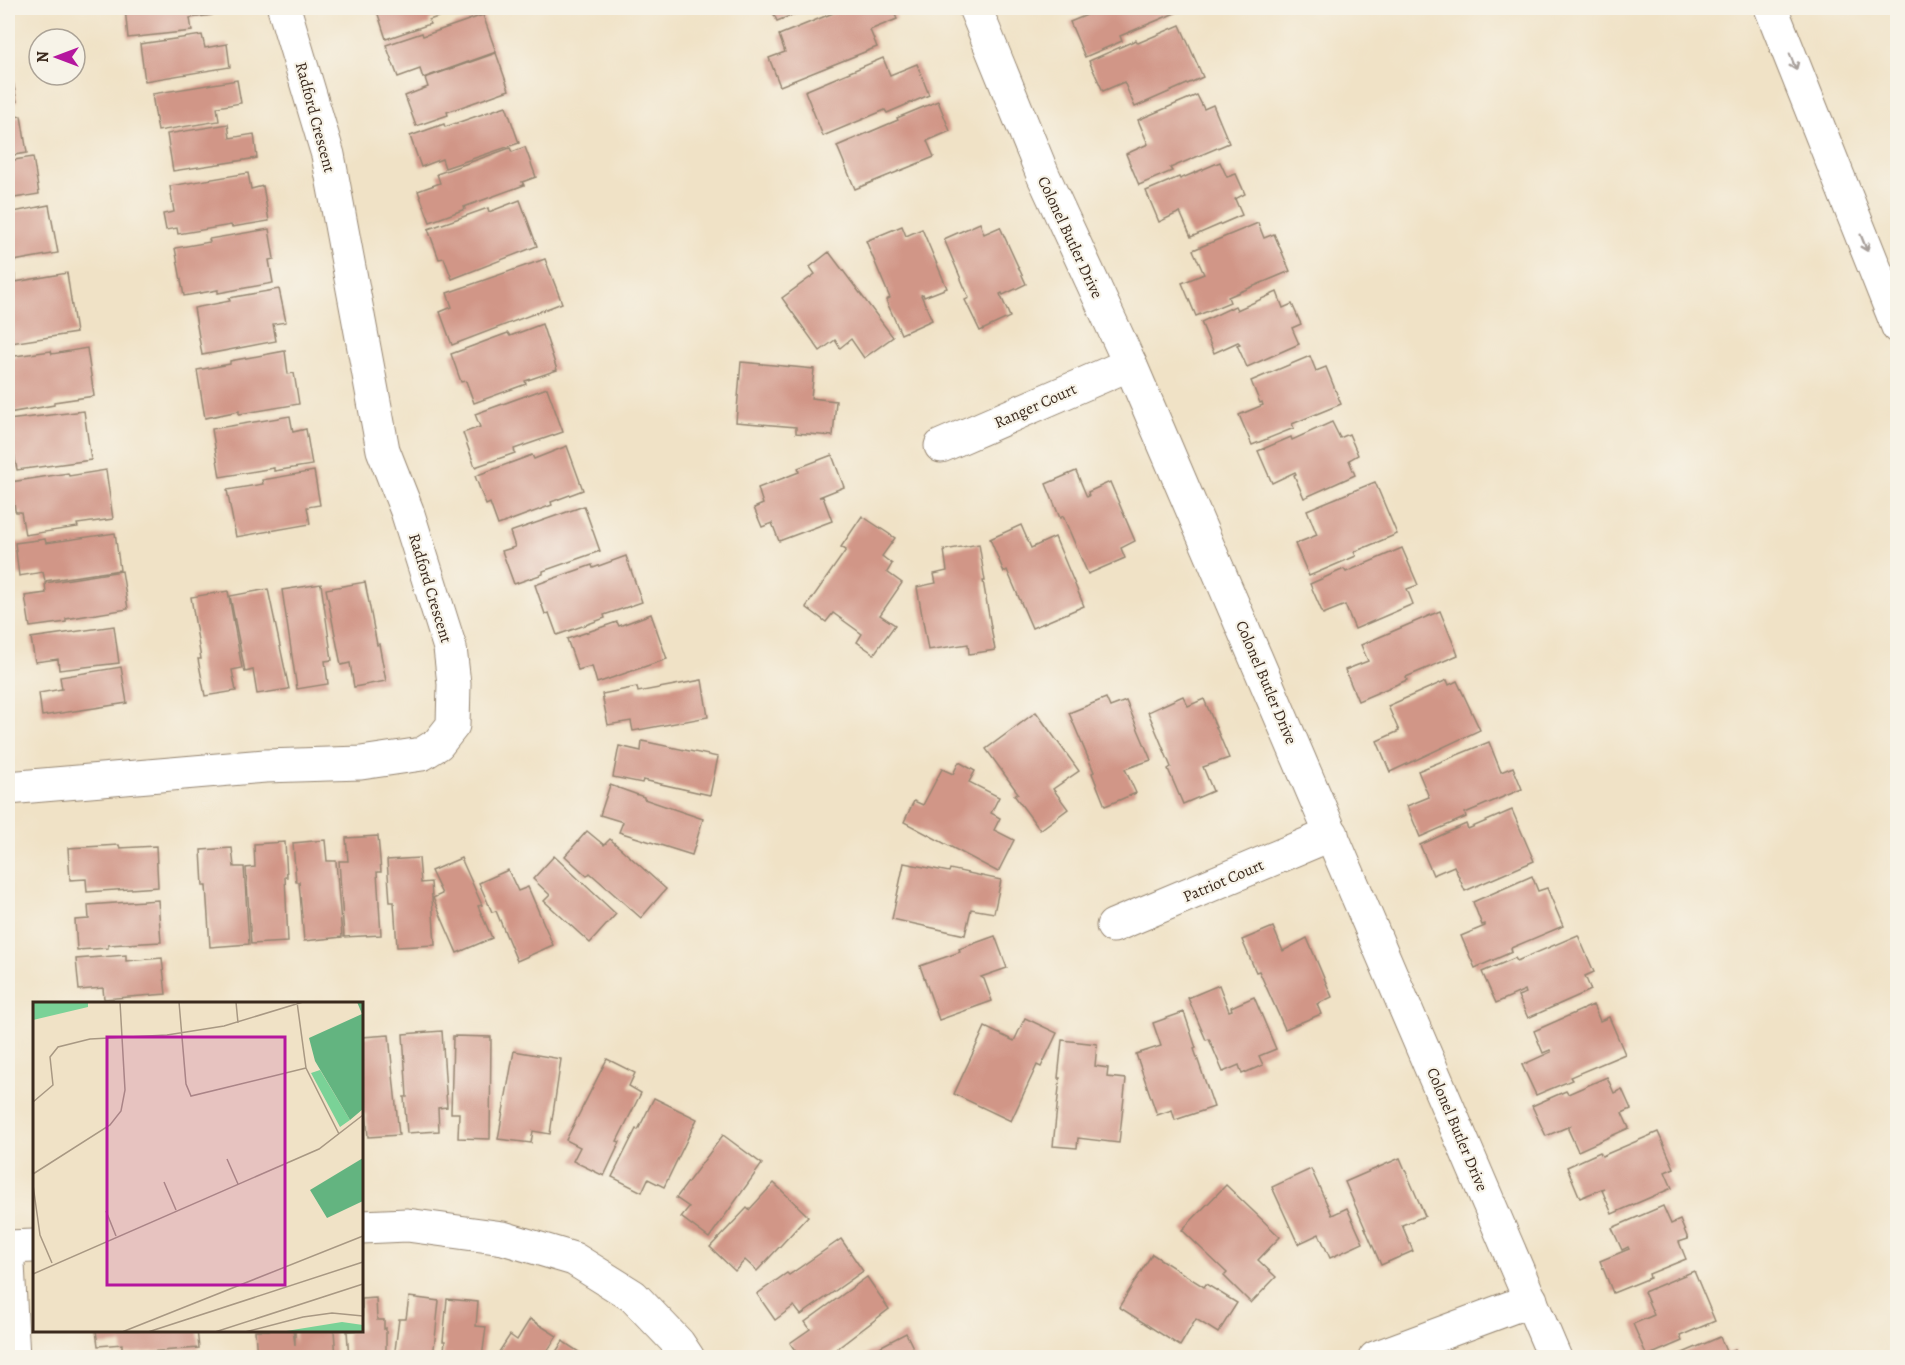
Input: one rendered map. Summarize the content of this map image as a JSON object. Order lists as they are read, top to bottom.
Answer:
{
  "streets": {
    "main road": [
      "Radford Crescent",
      "Colonel Butler Drive",
      "Ranger Court",
      "Patriot Court"
    ]
  },
  "crossings": [
    ["Colonel Butler Drive", "Ranger Court"],
    ["Colonel Butler Drive", "Patriot Court"]
  ],
  "north": "left"
}
